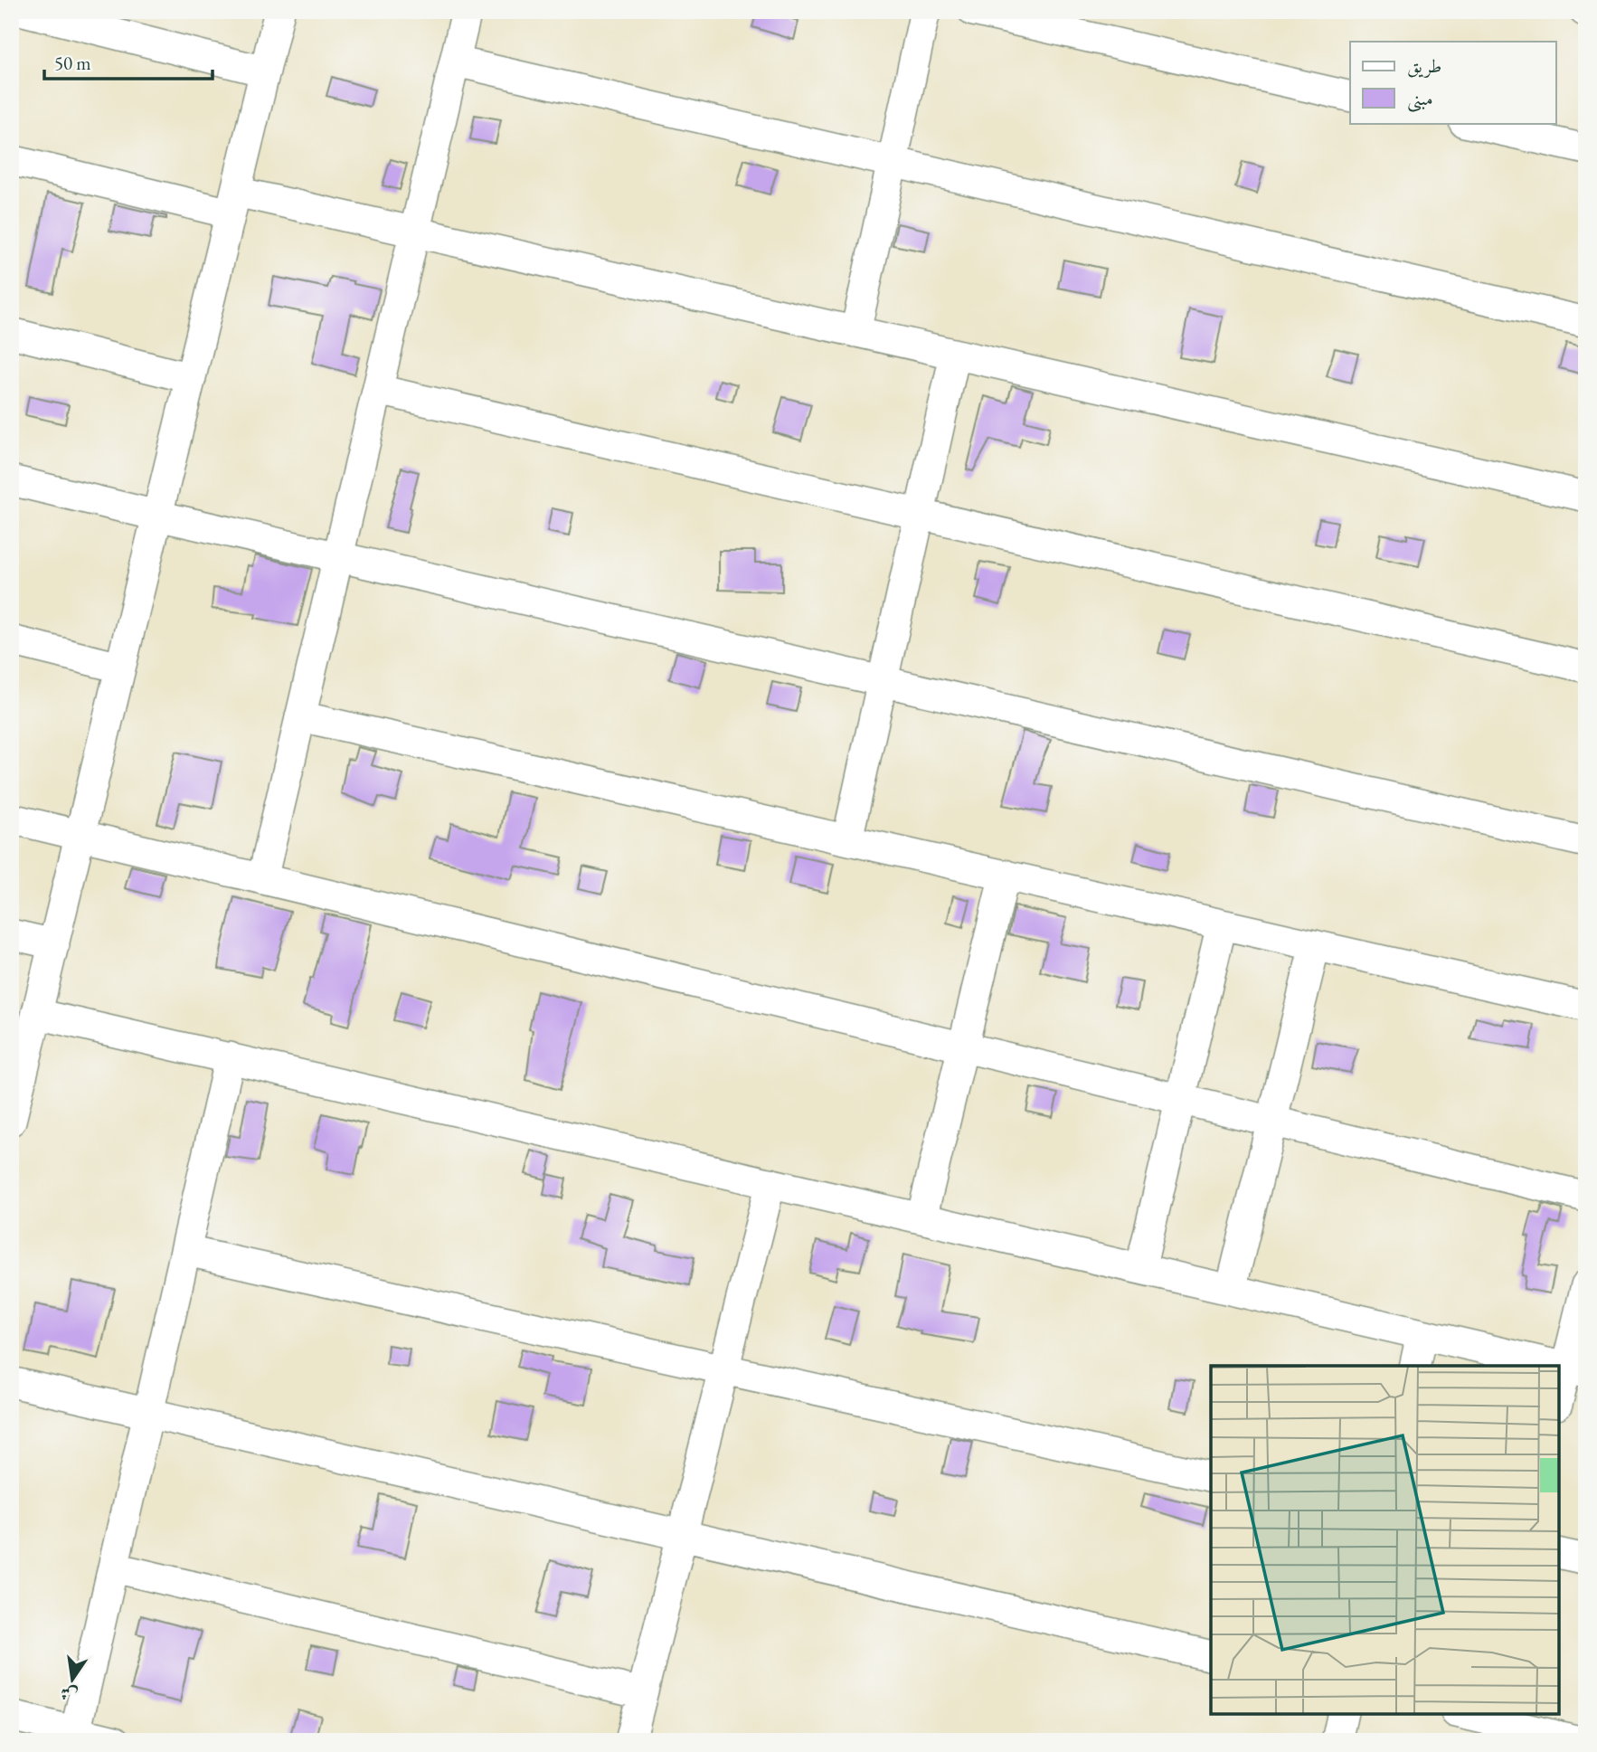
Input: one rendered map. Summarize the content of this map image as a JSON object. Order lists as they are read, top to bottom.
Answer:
{
  "legend": ["طريق", "مبنى"],
  "scale_bar": "50 m",
  "north": "bottom"
}
